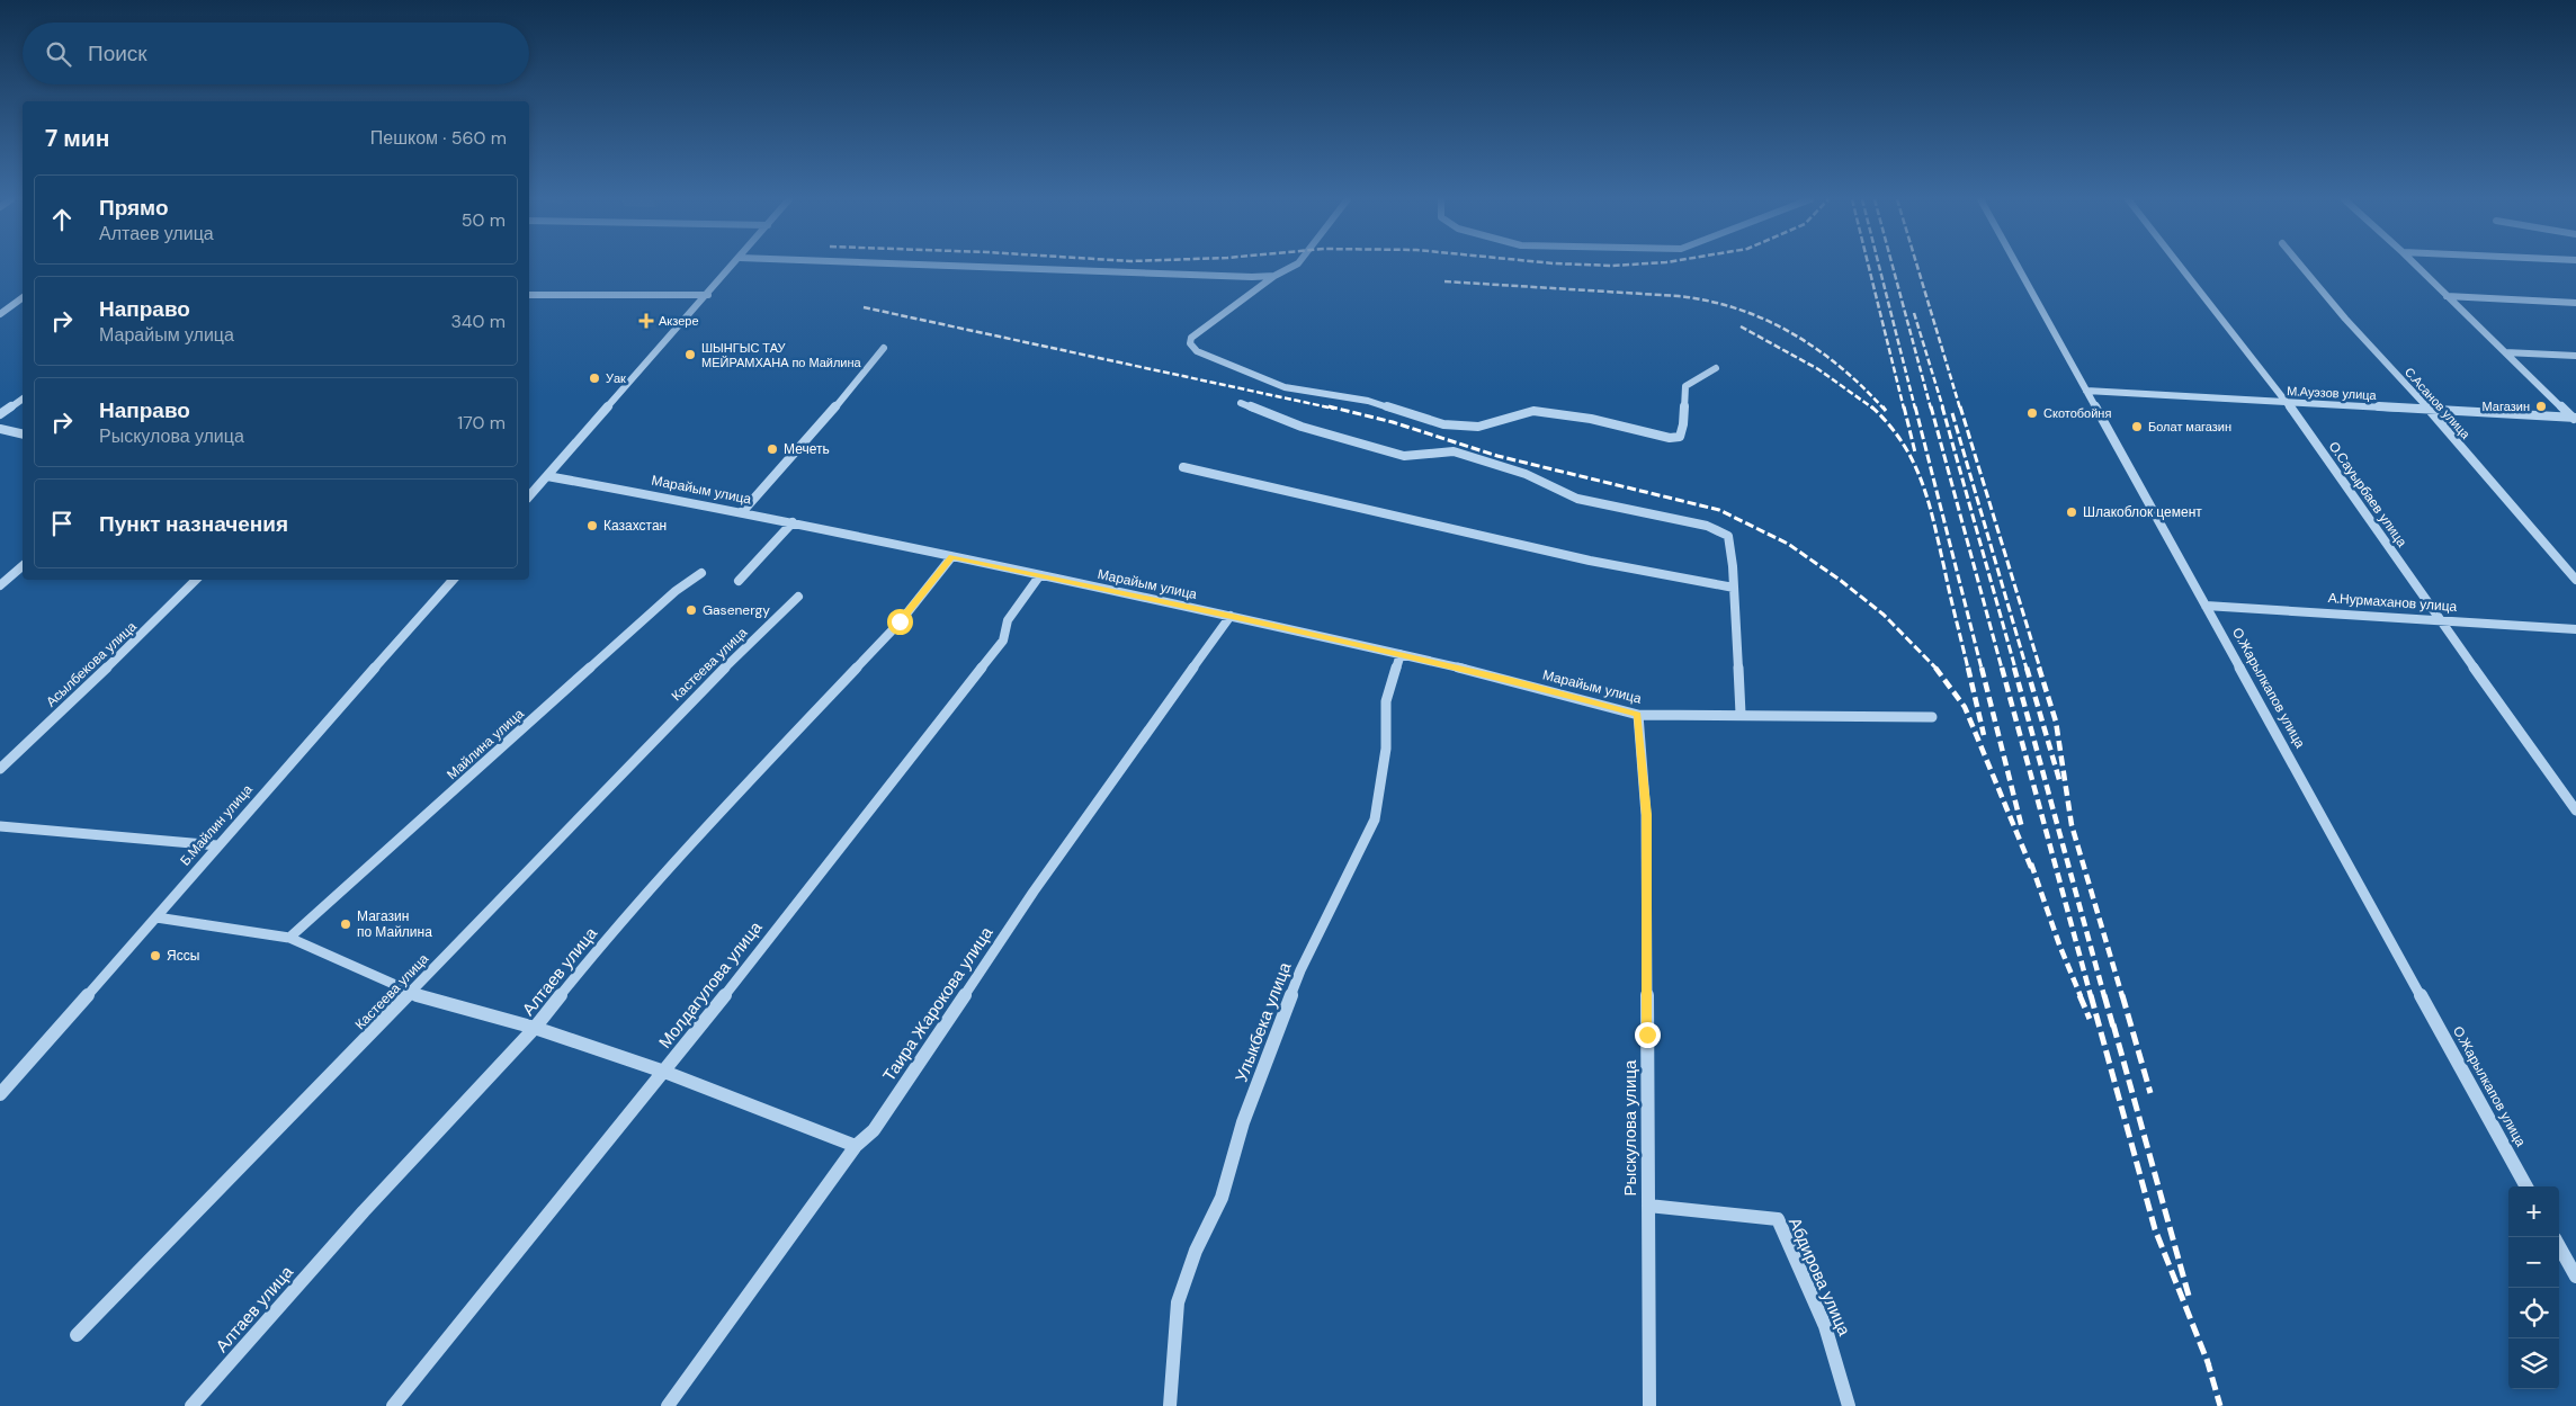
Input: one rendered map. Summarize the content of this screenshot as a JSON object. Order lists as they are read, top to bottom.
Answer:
{
  "streets": {
    "street": [
      "М.Ауэзов улица",
      "С.Асанов улица",
      "Марайым улица",
      "О.Сауырбаев улица",
      "А.Нурмаханов улица",
      "Асылбекова улица",
      "Кастеева улица",
      "О.Жарылкапов улица",
      "Майлина улица",
      "Б.Майлин улица",
      "Алтаев улица",
      "Молдагулова улица",
      "Таира Жарокова улица",
      "Улыкбека улица",
      "Рыскулова улица",
      "Абдирова улица"
    ]
  },
  "crossings": [
    ["М.Ауэзов улица", "С.Асанов улица"],
    ["М.Ауэзов улица", "О.Сауырбаев улица"],
    ["М.Ауэзов улица", "О.Жарылкапов улица"],
    ["Марайым улица", "Алтаев улица"],
    ["Марайым улица", "Молдагулова улица"],
    ["Марайым улица", "Таира Жарокова улица"],
    ["Марайым улица", "Улыкбека улица"],
    ["Марайым улица", "Рыскулова улица"],
    ["О.Сауырбаев улица", "А.Нурмаханов улица"],
    ["А.Нурмаханов улица", "О.Жарылкапов улица"],
    ["Рыскулова улица", "Абдирова улица"]
  ],
  "places": {
    "health": ["Акзере"],
    "other": [
      "ШЫНГЫС ТАУ МЕЙРАМХАНА по Майлина",
      "Уак",
      "Магазин",
      "Скотобойня",
      "Болат магазин",
      "Мечеть",
      "Шлакоблок цемент",
      "Казахстан",
      "Gasenergy",
      "Магазин по Майлина",
      "Яссы"
    ]
  },
  "page": {
    "search": "Поиск",
    "heading": ["7 мин", "Пешком · 560 m"],
    "list": [
      ["Прямо", "Алтаев улица", "50 m"],
      ["Направо", "Марайым улица", "340 m"],
      ["Направо", "Рыскулова улица", "170 m"],
      "Пункт назначения"
    ],
    "map_buttons": ["+", "−"]
  }
}
